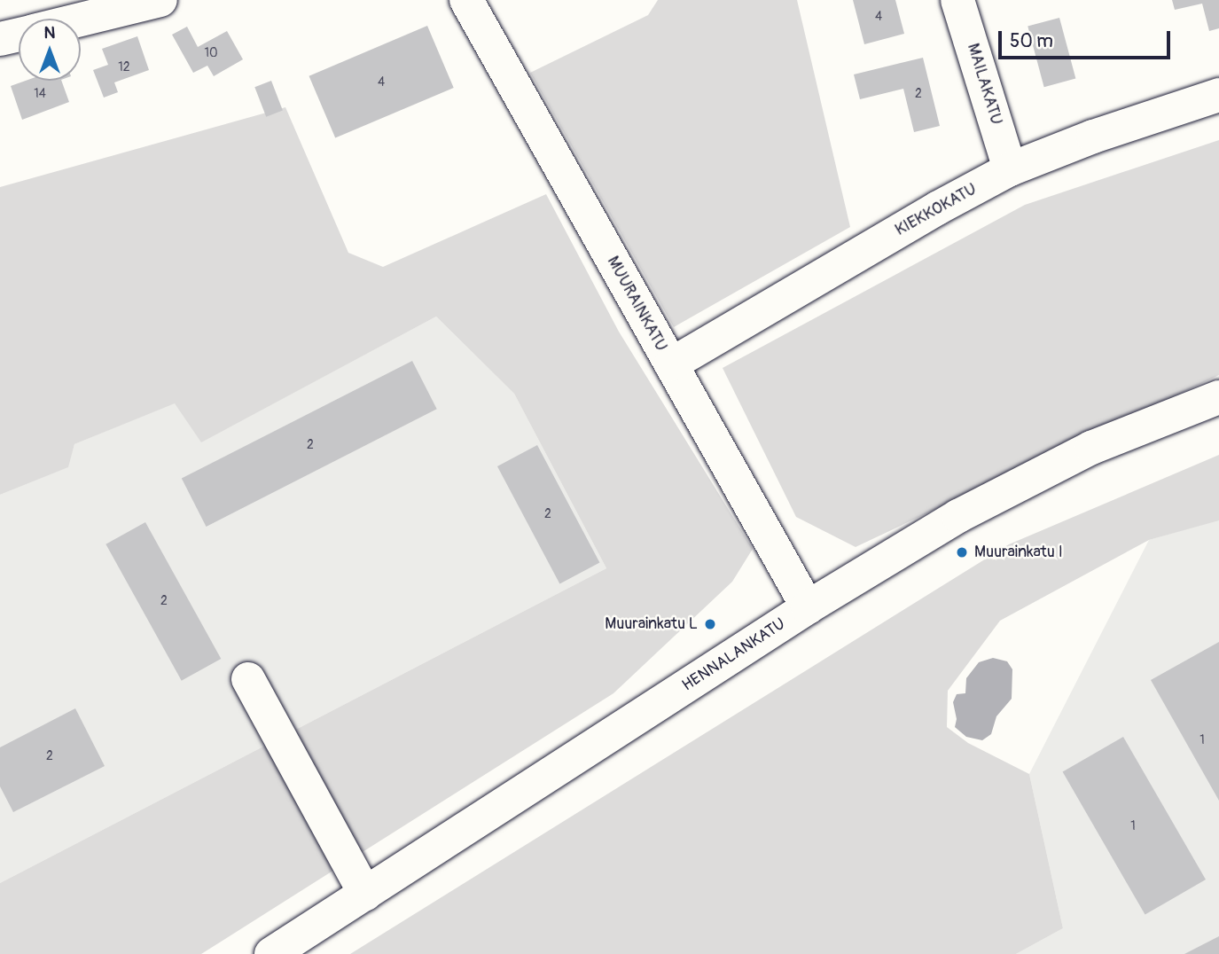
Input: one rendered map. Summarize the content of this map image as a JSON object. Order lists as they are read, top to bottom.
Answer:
{
  "streets": {
    "street": [
      "MAILAKATU",
      "KIEKKOKATU",
      "MUURAINKATU",
      "HENNALANKATU"
    ]
  },
  "crossings": [
    ["MAILAKATU", "KIEKKOKATU"],
    ["KIEKKOKATU", "MUURAINKATU"],
    ["MUURAINKATU", "HENNALANKATU"]
  ],
  "places": ["Muurainkatu I", "Muurainkatu L"],
  "house_numbers": [
    "4",
    "10",
    "12",
    "4",
    "14",
    "2",
    "2",
    "2",
    "2",
    "1",
    "2",
    "1"
  ],
  "scale_bar": "50 m",
  "north": "top"
}
